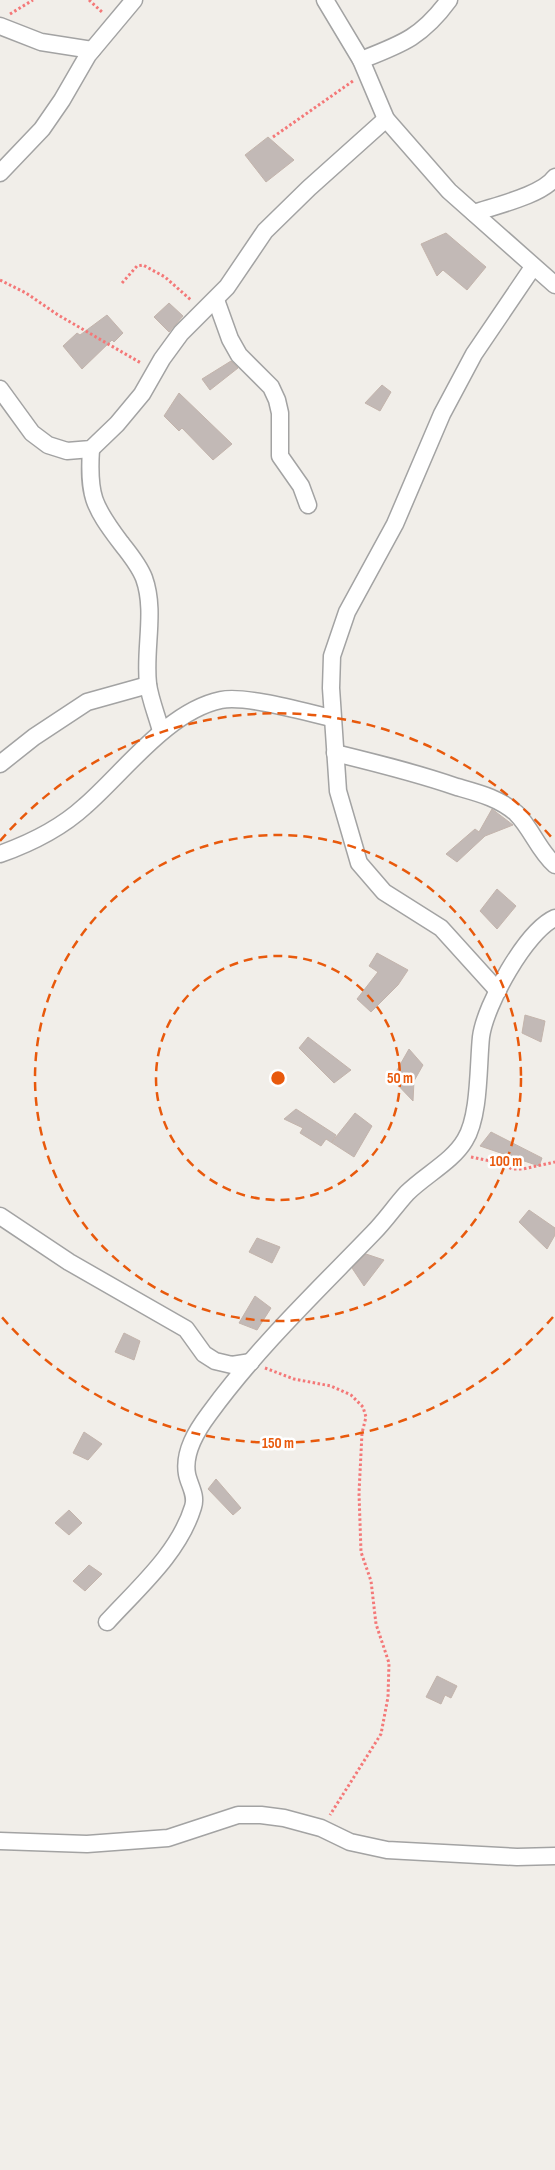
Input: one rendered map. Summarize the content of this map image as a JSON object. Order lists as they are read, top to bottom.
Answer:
{
  "rings": ["50 m", "100 m", "150 m"]
}
